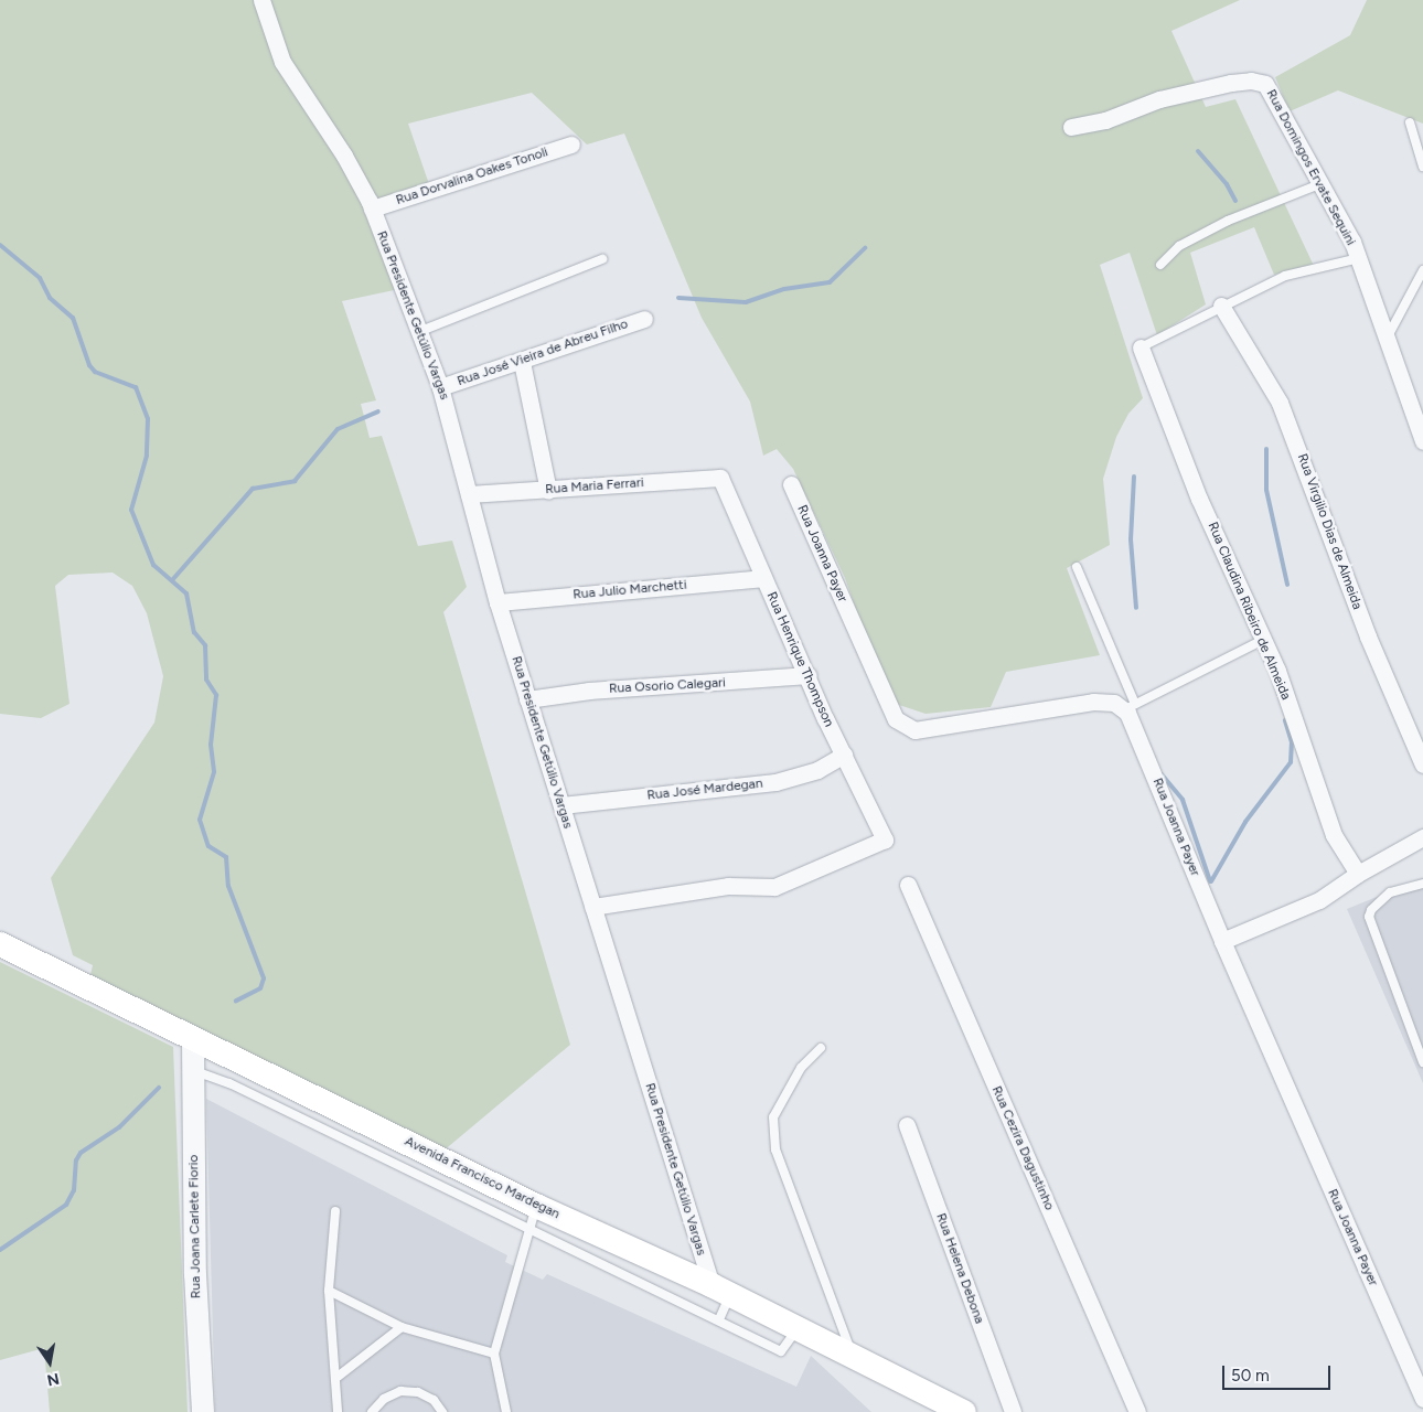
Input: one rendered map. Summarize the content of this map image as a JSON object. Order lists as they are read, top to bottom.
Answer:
{
  "streets": {
    "main road": ["Avenida Francisco Mardegan"],
    "street": [
      "Rua Domingos Ervate Sequini",
      "Rua Dorvalina Oakes Tonoli",
      "Rua Presidente Getúlio Vargas",
      "Rua José Vieira de Abreu Filho",
      "Rua Maria Ferrari",
      "Rua Virgilio Dias de Almeida",
      "Rua Joanna Payer",
      "Rua Julio Marchetti",
      "Rua Claudina Ribeiro de Almeida",
      "Rua Henrique Thompson",
      "Rua Osorio Calegari",
      "Rua José Mardegan",
      "Rua Cezira Dagustinho",
      "Rua Joana Carlete Fiorio",
      "Rua Helena Debona"
    ]
  },
  "crossings": [
    ["Rua Dorvalina Oakes Tonoli", "Rua Presidente Getúlio Vargas"],
    ["Rua Presidente Getúlio Vargas", "Rua José Vieira de Abreu Filho"],
    ["Rua Presidente Getúlio Vargas", "Rua Maria Ferrari"],
    ["Rua Presidente Getúlio Vargas", "Rua Julio Marchetti"],
    ["Rua Presidente Getúlio Vargas", "Rua Henrique Thompson"],
    ["Rua Presidente Getúlio Vargas", "Rua Osorio Calegari"],
    ["Rua Presidente Getúlio Vargas", "Rua José Mardegan"],
    ["Rua Presidente Getúlio Vargas", "Avenida Francisco Mardegan"],
    ["Rua Maria Ferrari", "Rua Henrique Thompson"],
    ["Rua Julio Marchetti", "Rua Henrique Thompson"],
    ["Rua Henrique Thompson", "Rua Osorio Calegari"],
    ["Rua Henrique Thompson", "Rua José Mardegan"],
    ["Avenida Francisco Mardegan", "Rua Joana Carlete Fiorio"]
  ],
  "scale_bar": "50 m",
  "north": "bottom"
}
